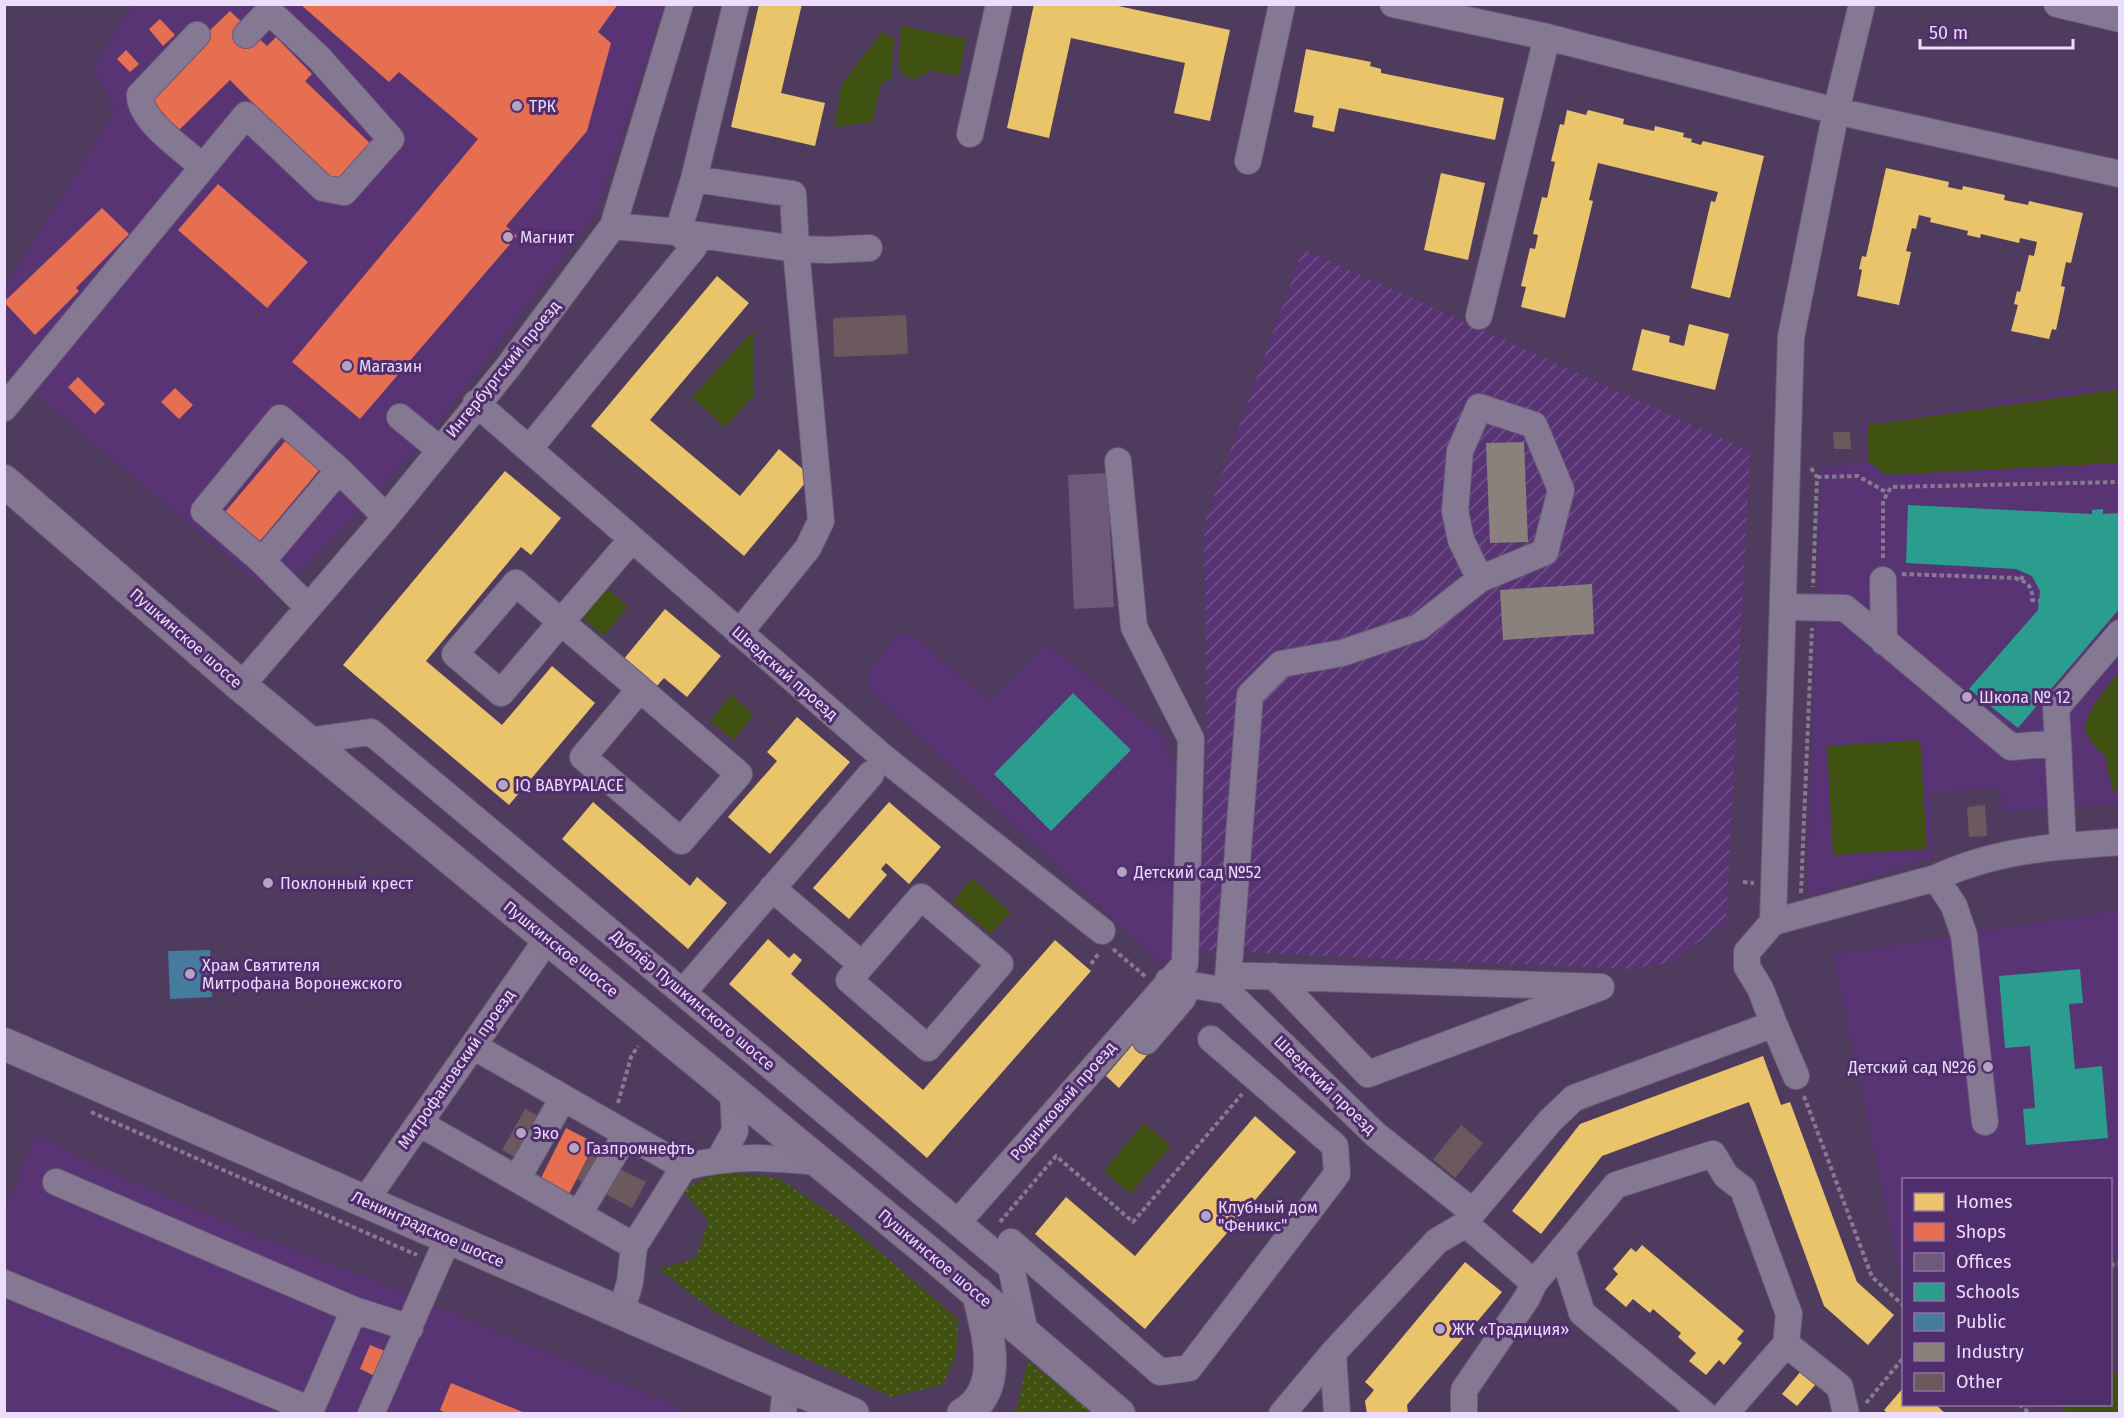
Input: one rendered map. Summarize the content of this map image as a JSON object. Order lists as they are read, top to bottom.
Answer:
{
  "streets": {
    "main road": ["Пушкинское шоссе", "Ленинградское шоссе"],
    "street": [
      "Ингербургский проезд",
      "Шведский проезд",
      "Дублёр Пушкинского шоссе",
      "Митрофановский проезд",
      "Родниковый проезд"
    ]
  },
  "crossings": [
    ["Ингербургский проезд", "Пушкинское шоссе"],
    ["Ингербургский проезд", "Шведский проезд"],
    ["Пушкинское шоссе", "Дублёр Пушкинского шоссе"],
    ["Пушкинское шоссе", "Митрофановский проезд"],
    ["Дублёр Пушкинского шоссе", "Родниковый проезд"],
    ["Митрофановский проезд", "Ленинградское шоссе"]
  ],
  "places": [
    "ТРК",
    "Магнит",
    "Магазин",
    "Школа № 12",
    "IQ BABYPALACE",
    "Детский сад №52",
    "Поклонный крест",
    "Храм Святителя Митрофана Воронежского",
    "Детский сад №26",
    "Эко",
    "Газпромнефть",
    "Клубный дом \"Феникс\"",
    "ЖК «Традиция»"
  ],
  "legend": [
    "Homes",
    "Shops",
    "Offices",
    "Schools",
    "Public",
    "Industry",
    "Other"
  ],
  "scale_bar": "50 m"
}
